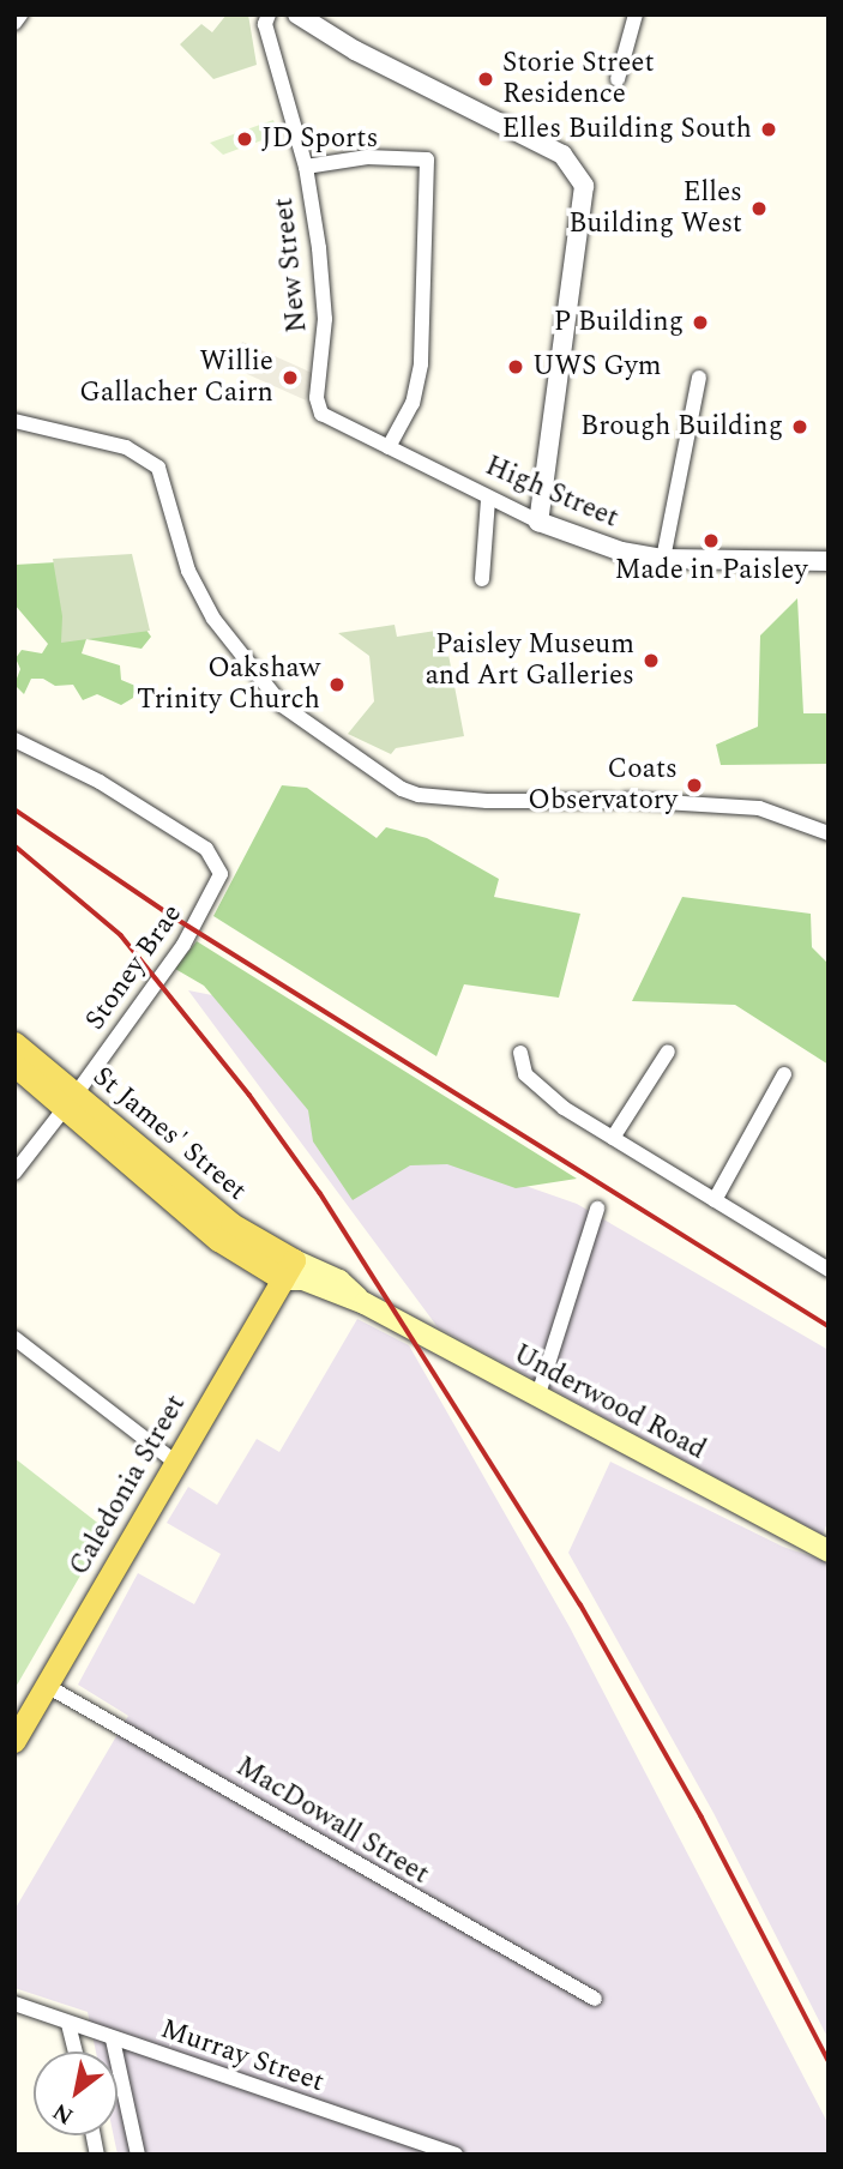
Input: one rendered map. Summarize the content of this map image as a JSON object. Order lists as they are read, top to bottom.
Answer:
{
  "streets": {
    "main road": ["St James' Street", "Underwood Road", "Caledonia Street"],
    "street": [
      "New Street",
      "High Street",
      "Stoney Brae",
      "MacDowall Street",
      "Murray Street"
    ]
  },
  "crossings": [
    ["New Street", "High Street"],
    ["Stoney Brae", "St James' Street"],
    ["St James' Street", "Underwood Road"],
    ["St James' Street", "Caledonia Street"],
    ["Underwood Road", "Caledonia Street"],
    ["Caledonia Street", "MacDowall Street"]
  ],
  "places": [
    "Storie Street Residence",
    "Elles Building South",
    "JD Sports",
    "Elles Building West",
    "P Building",
    "UWS Gym",
    "Willie Gallacher Cairn",
    "Brough Building",
    "Made in Paisley",
    "Paisley Museum and Art Galleries",
    "Oakshaw Trinity Church",
    "Coats Observatory"
  ],
  "north": "bottom left"
}
